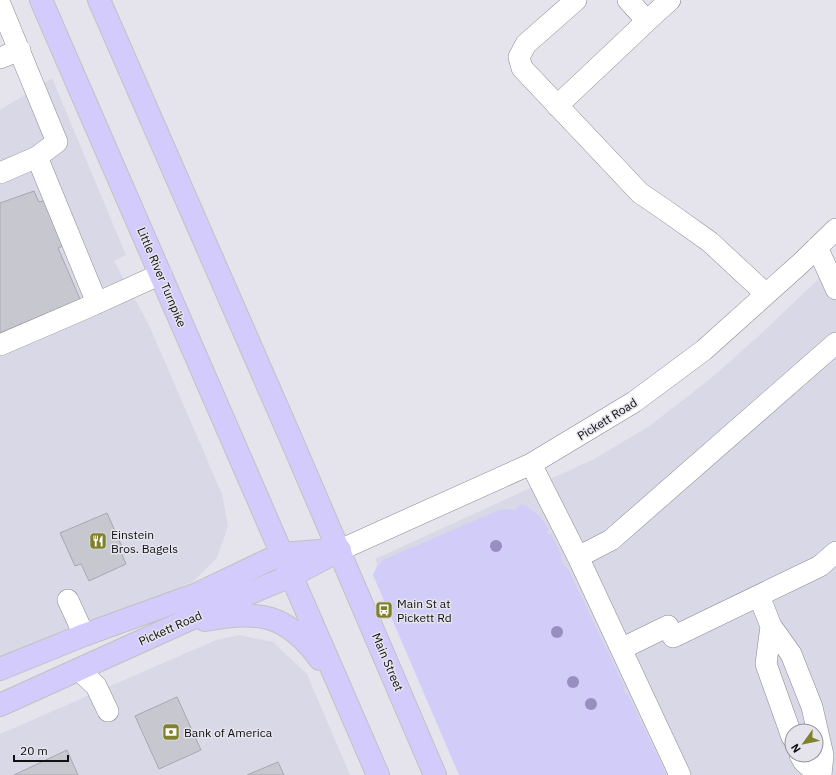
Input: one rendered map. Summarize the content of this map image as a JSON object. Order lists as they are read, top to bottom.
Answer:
{
  "streets": {
    "main road": ["Little River Turnpike", "Pickett Road", "Main Street"]
  },
  "crossings": [
    ["Little River Turnpike", "Pickett Road"],
    ["Pickett Road", "Main Street"]
  ],
  "places": {
    "restaurant": ["Einstein Bros. Bagels"],
    "bus stop": ["Main St at Pickett Rd"],
    "bank": ["Bank of America"]
  },
  "scale_bar": "20 m",
  "north": "bottom left"
}
